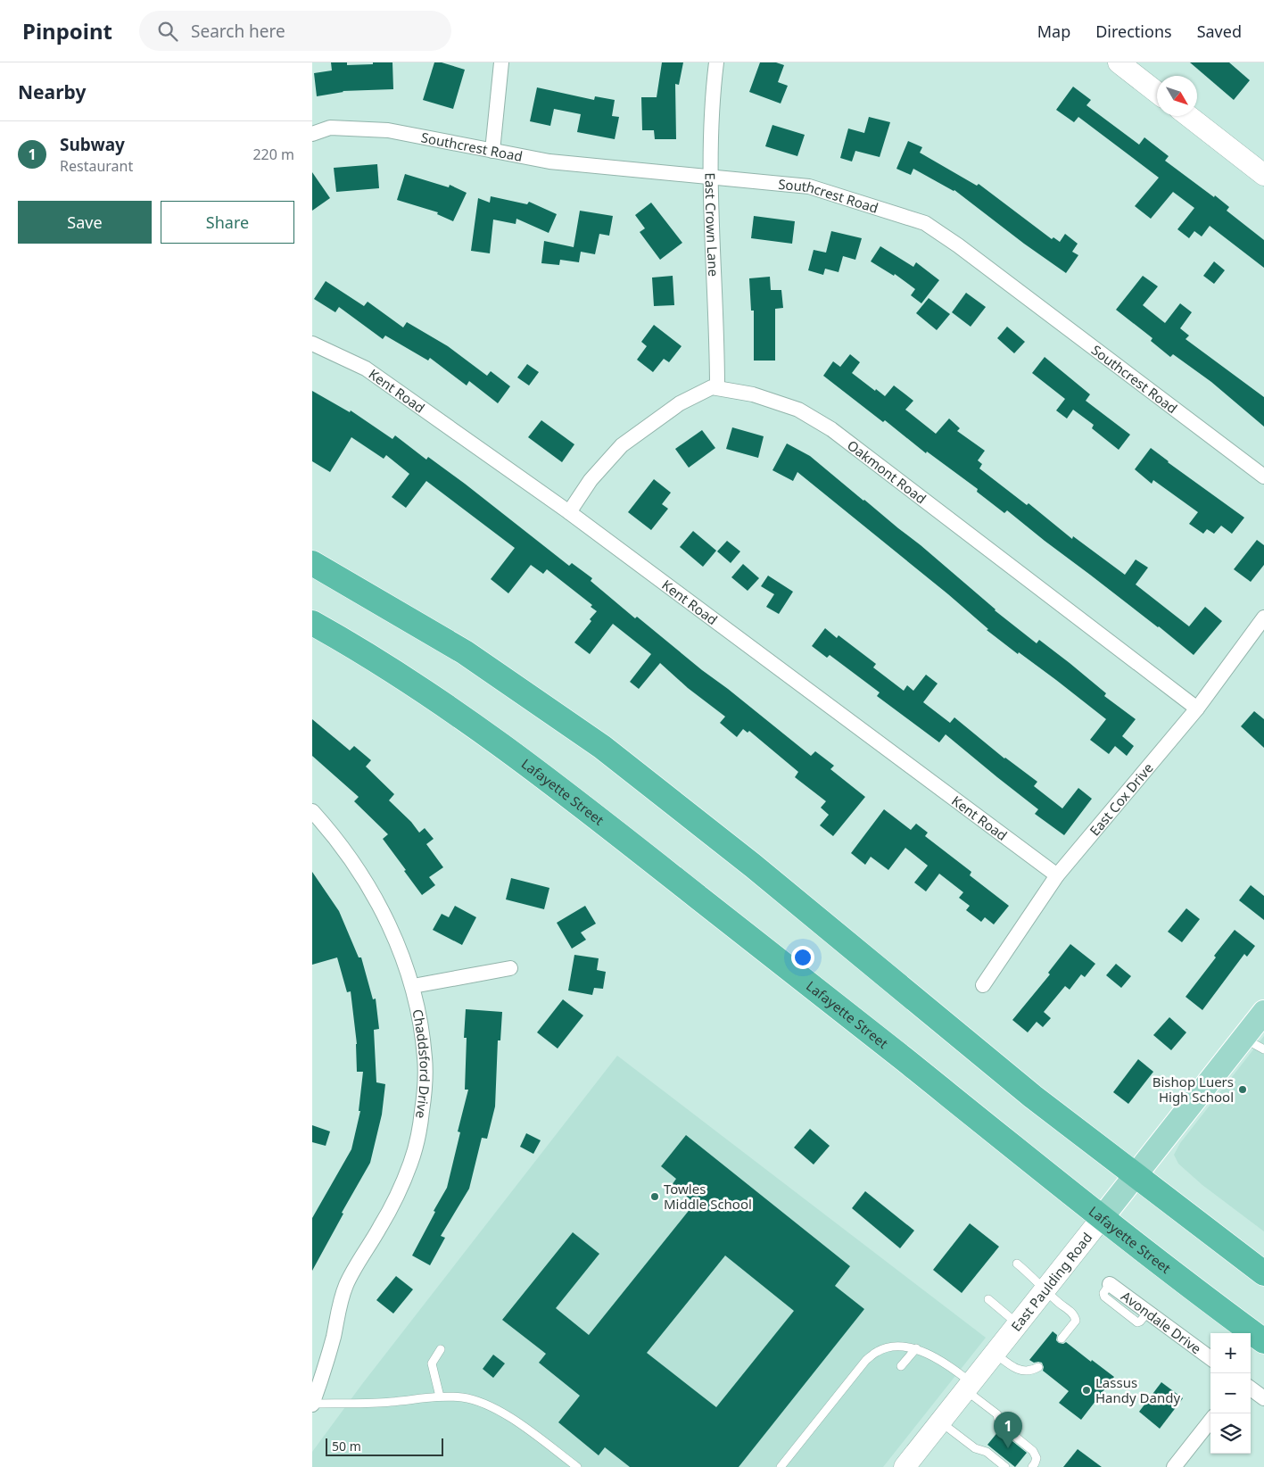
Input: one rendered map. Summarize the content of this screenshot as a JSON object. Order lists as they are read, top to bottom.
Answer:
{
  "streets": {
    "highway": ["Lafayette Street"],
    "main road": ["East Paulding Road"],
    "street": [
      "Southcrest Road",
      "East Crown Lane",
      "Kent Road",
      "Oakmont Road",
      "East Cox Drive",
      "Chaddsford Drive",
      "Avondale Drive"
    ]
  },
  "crossings": [
    ["Southcrest Road", "East Crown Lane"],
    ["East Crown Lane", "Oakmont Road"],
    ["Kent Road", "East Cox Drive"],
    ["Oakmont Road", "East Cox Drive"],
    ["Lafayette Street", "East Paulding Road"]
  ],
  "places": ["Bishop Luers High School", "Towles Middle School", "Lassus Handy Dandy"],
  "scale_bar": "50 m",
  "north": "bottom right",
  "page": {
    "header": "Pinpoint",
    "search": "Search here",
    "nav": ["Map", "Directions", "Saved"],
    "heading": "Nearby",
    "list": [
      {
        "mark": "1",
        "name": "Subway",
        "note": "Restaurant",
        "value": "220 m"
      }
    ],
    "buttons": ["Save", "Share"],
    "map_buttons": ["+", "−"],
    "pins": "1",
    "scale": "50 m"
  }
}
